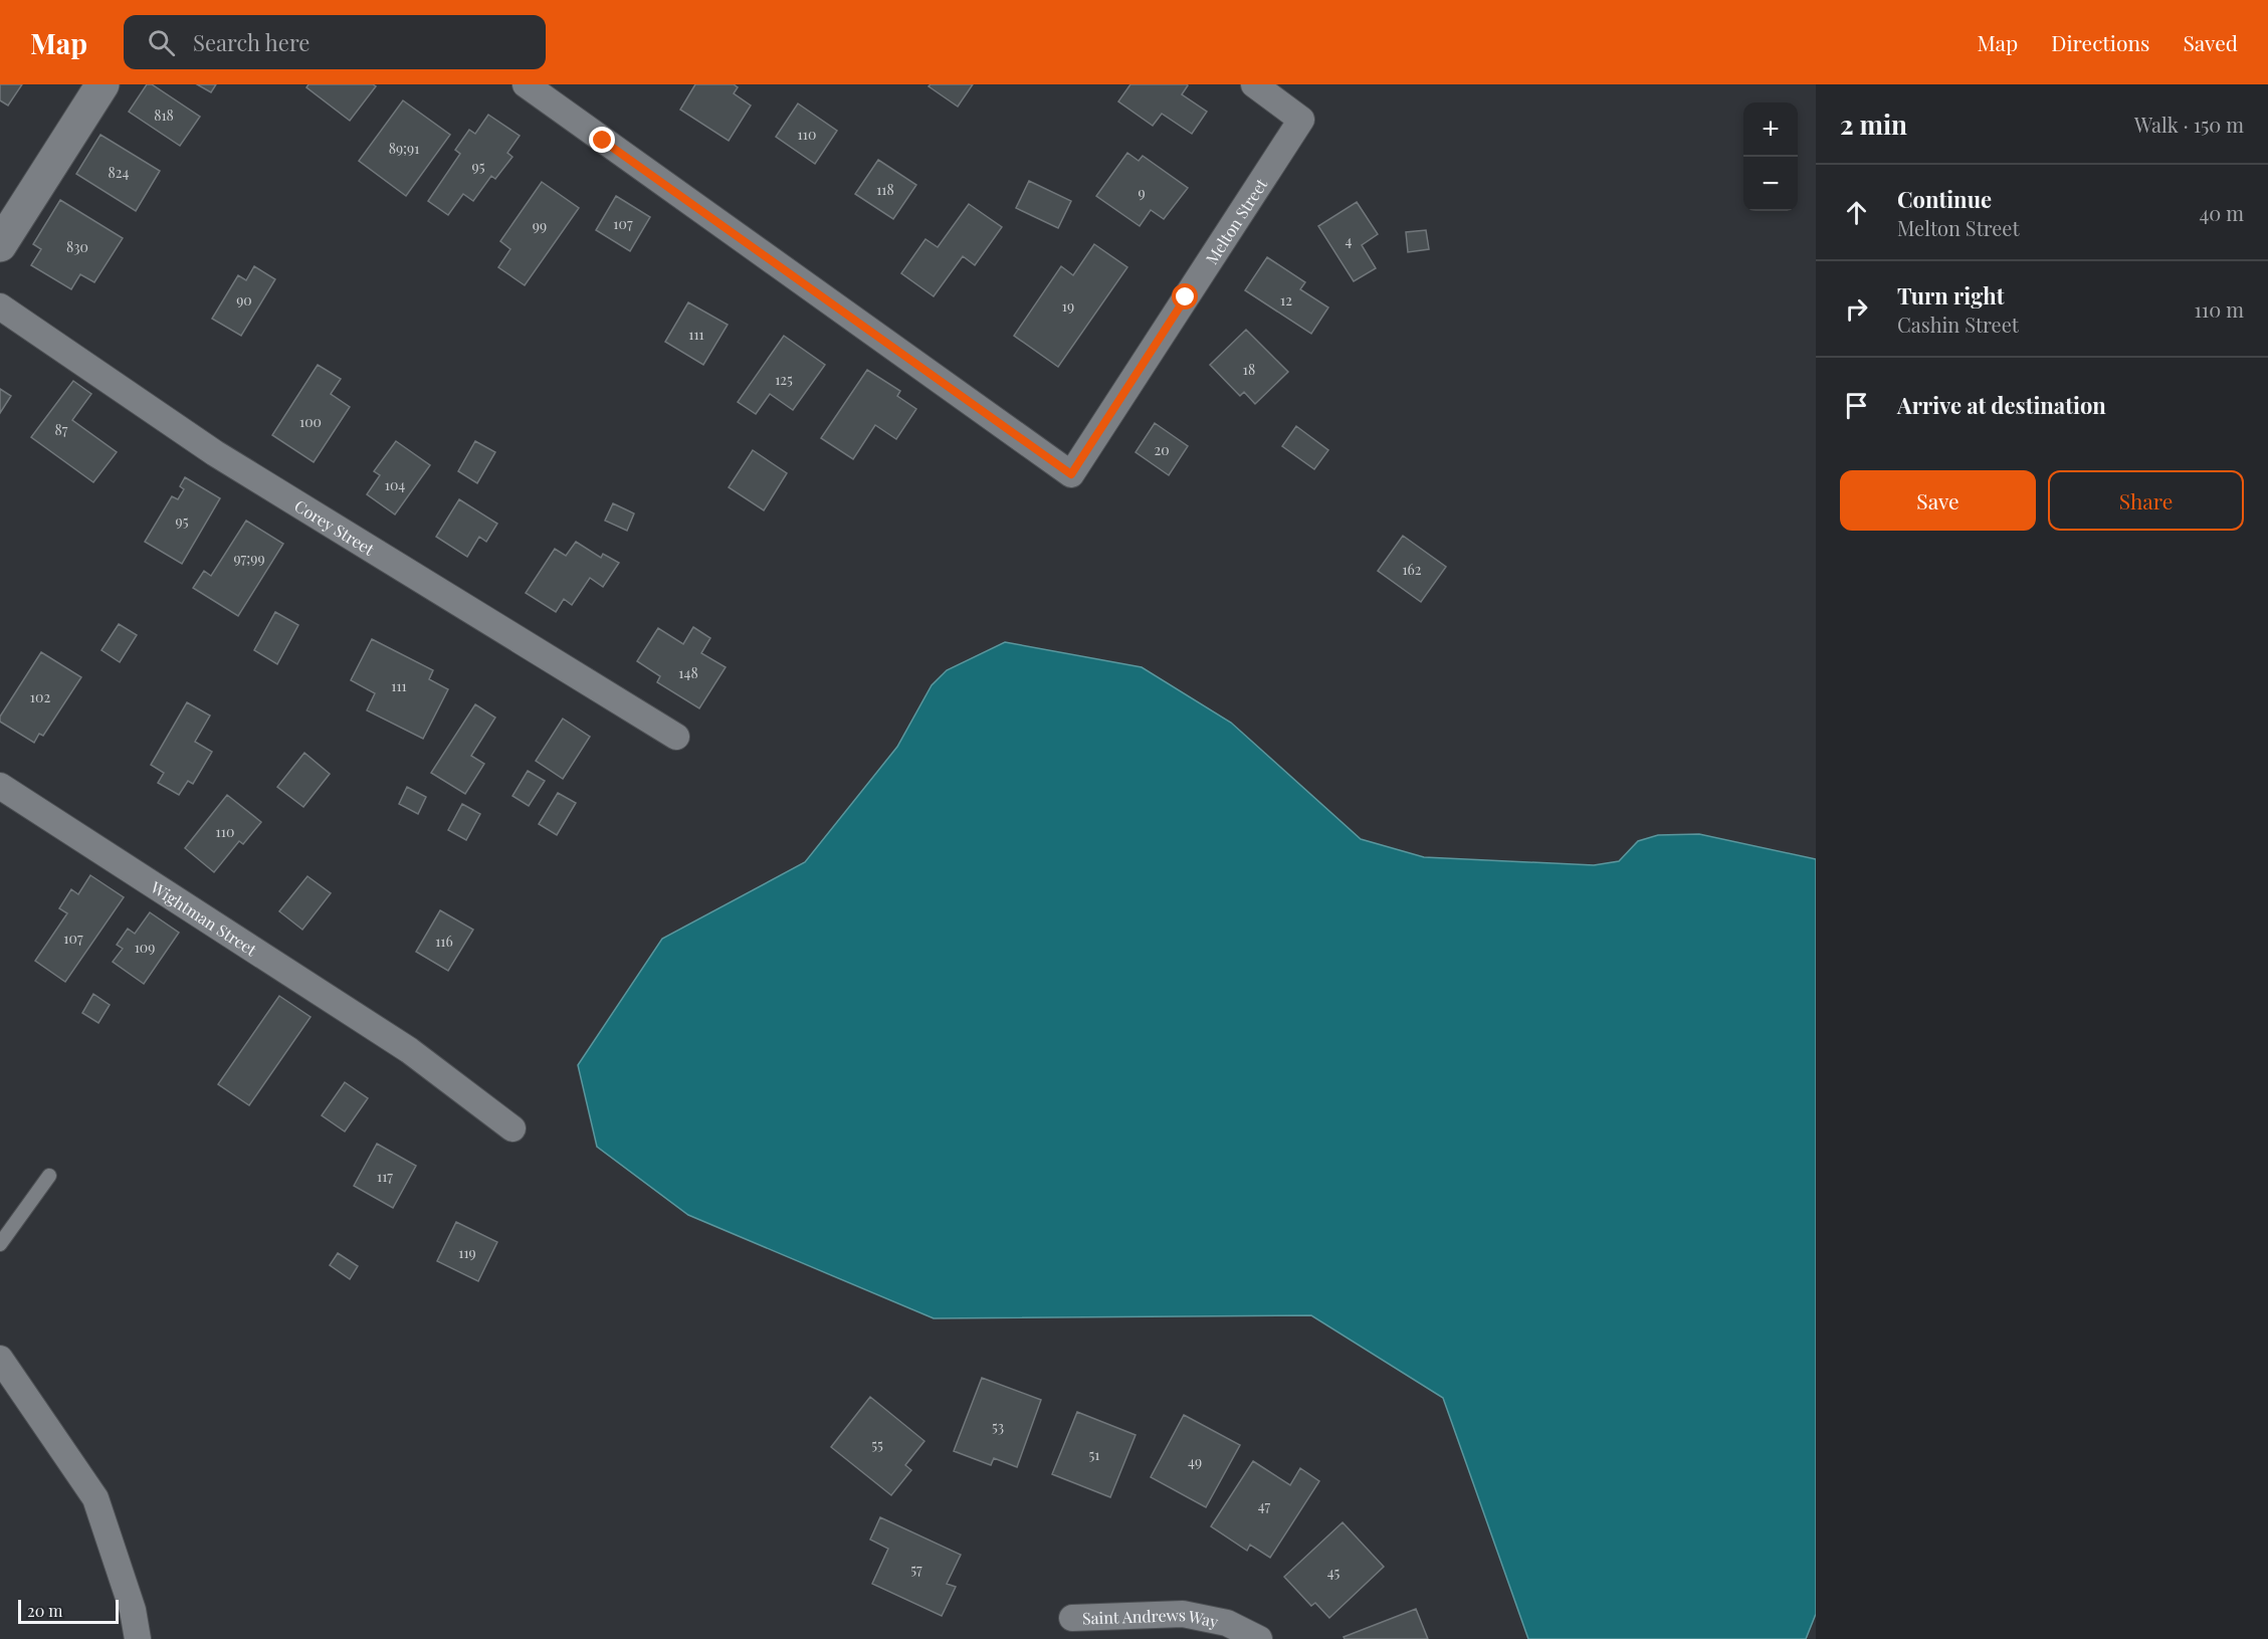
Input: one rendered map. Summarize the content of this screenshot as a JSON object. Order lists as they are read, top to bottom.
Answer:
{
  "streets": {
    "street": [
      "Melton Street",
      "Corey Street",
      "Wightman Street",
      "Saint Andrews Way"
    ]
  },
  "house_numbers": [
    "818",
    "110",
    "89;91",
    "95",
    "824",
    "118",
    "9",
    "107",
    "99",
    "4",
    "830",
    "90",
    "12",
    "19",
    "111",
    "18",
    "125",
    "100",
    "87",
    "20",
    "104",
    "95",
    "97;99",
    "162",
    "148",
    "111",
    "102",
    "110",
    "107",
    "116",
    "109",
    "117",
    "119",
    "53",
    "55",
    "51",
    "49",
    "47",
    "57",
    "45"
  ],
  "scale_bar": "20 m",
  "page": {
    "header": "Map",
    "search": "Search here",
    "nav": ["Map", "Directions", "Saved"],
    "heading": ["2 min", "Walk · 150 m"],
    "map_buttons": ["+", "−"],
    "list": [
      ["Continue", "Melton Street", "40 m"],
      ["Turn right", "Cashin Street", "110 m"],
      "Arrive at destination"
    ],
    "buttons": ["Save", "Share"],
    "scale": "20 m"
  }
}
